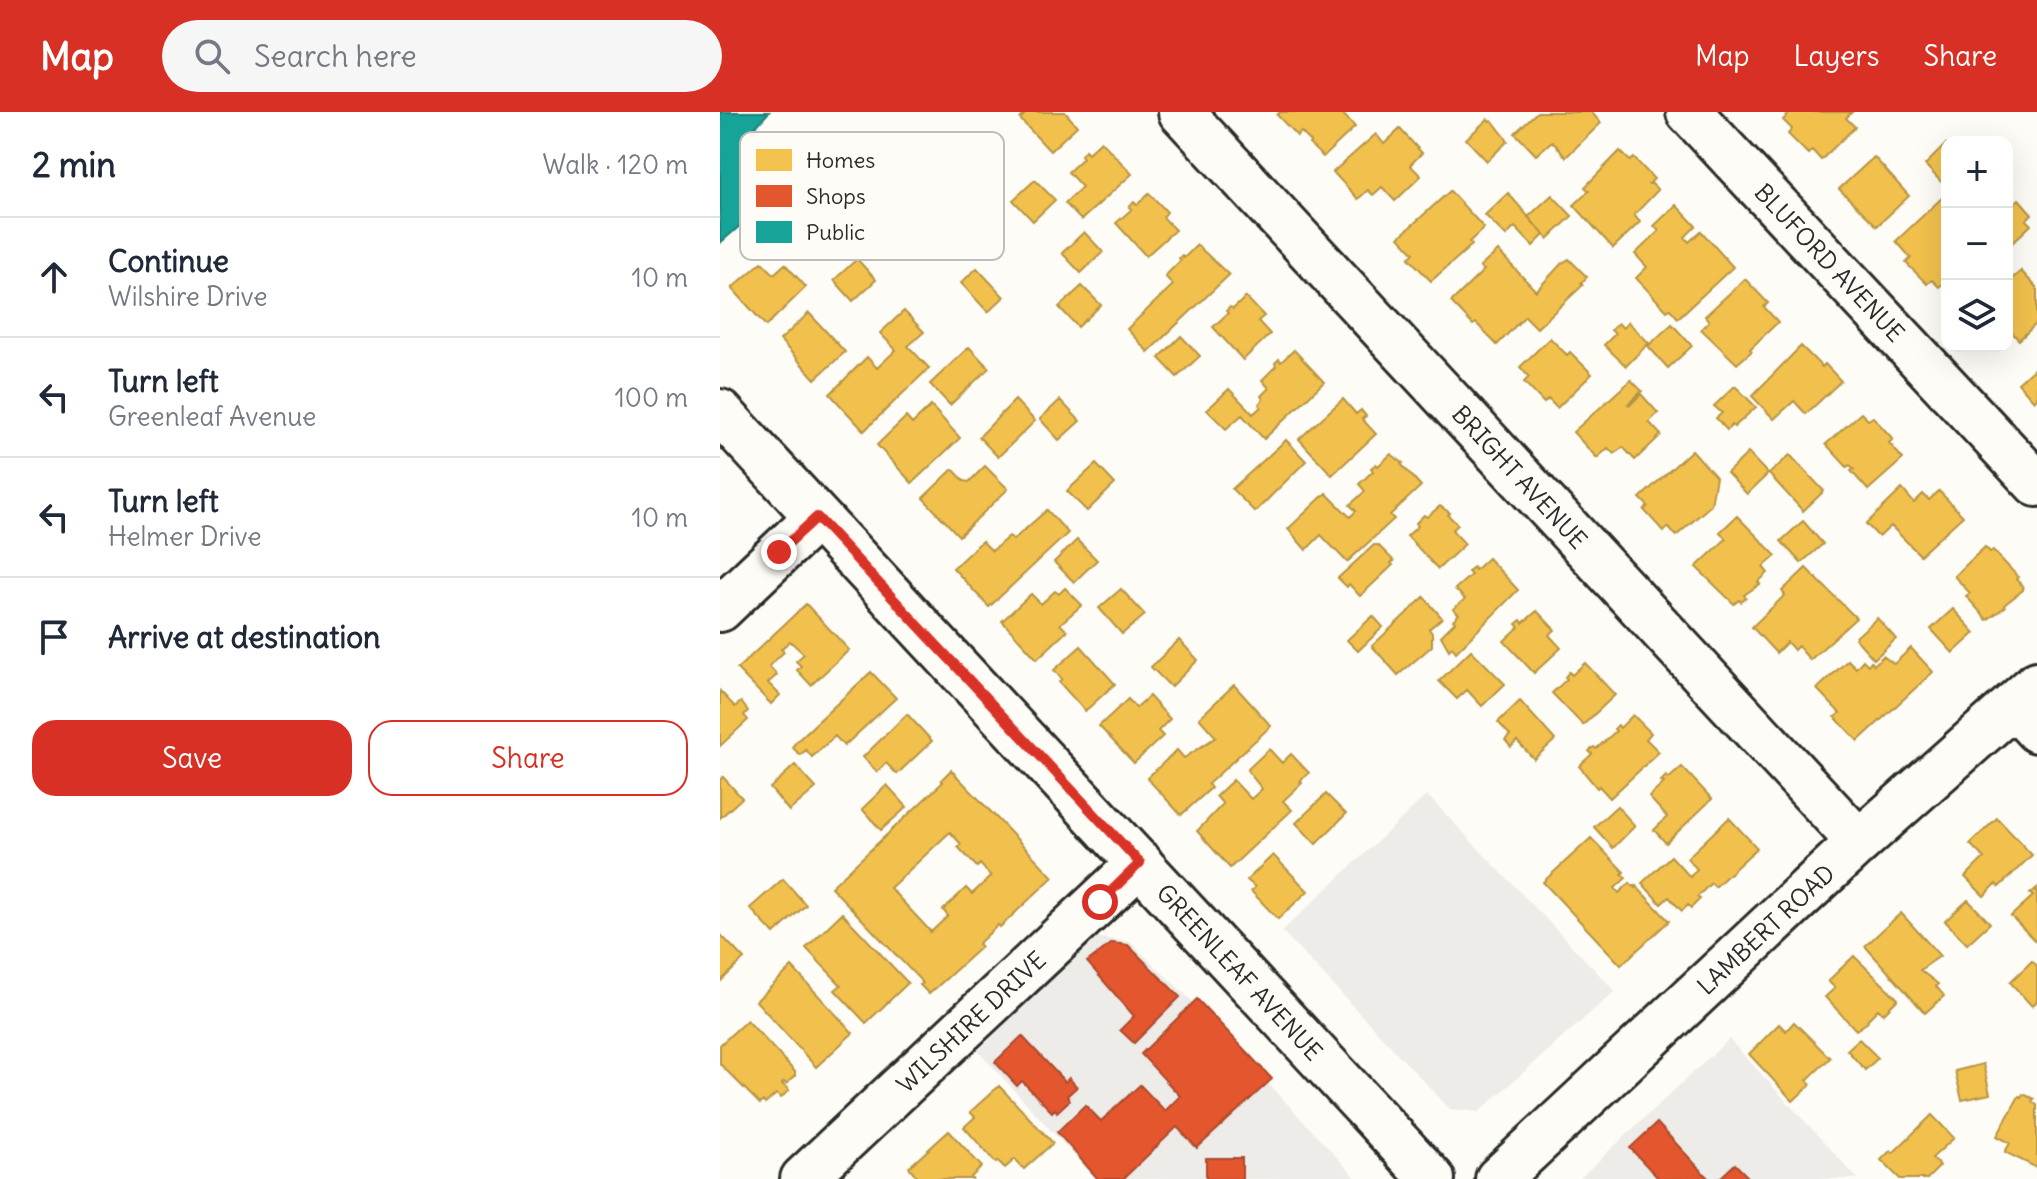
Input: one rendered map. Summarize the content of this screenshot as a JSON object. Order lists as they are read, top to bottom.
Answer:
{
  "streets": {
    "street": [
      "BLUFORD AVENUE",
      "BRIGHT AVENUE",
      "LAMBERT ROAD",
      "GREENLEAF AVENUE",
      "WILSHIRE DRIVE"
    ]
  },
  "crossings": [
    ["BRIGHT AVENUE", "LAMBERT ROAD"],
    ["GREENLEAF AVENUE", "WILSHIRE DRIVE"]
  ],
  "legend": ["Homes", "Shops", "Public"],
  "page": {
    "header": "Map",
    "search": "Search here",
    "nav": ["Map", "Layers", "Share"],
    "heading": ["2 min", "Walk · 120 m"],
    "map_buttons": ["+", "−"],
    "list": [
      ["Continue", "Wilshire Drive", "10 m"],
      ["Turn left", "Greenleaf Avenue", "100 m"],
      ["Turn left", "Helmer Drive", "10 m"],
      "Arrive at destination"
    ],
    "buttons": ["Save", "Share"]
  }
}
